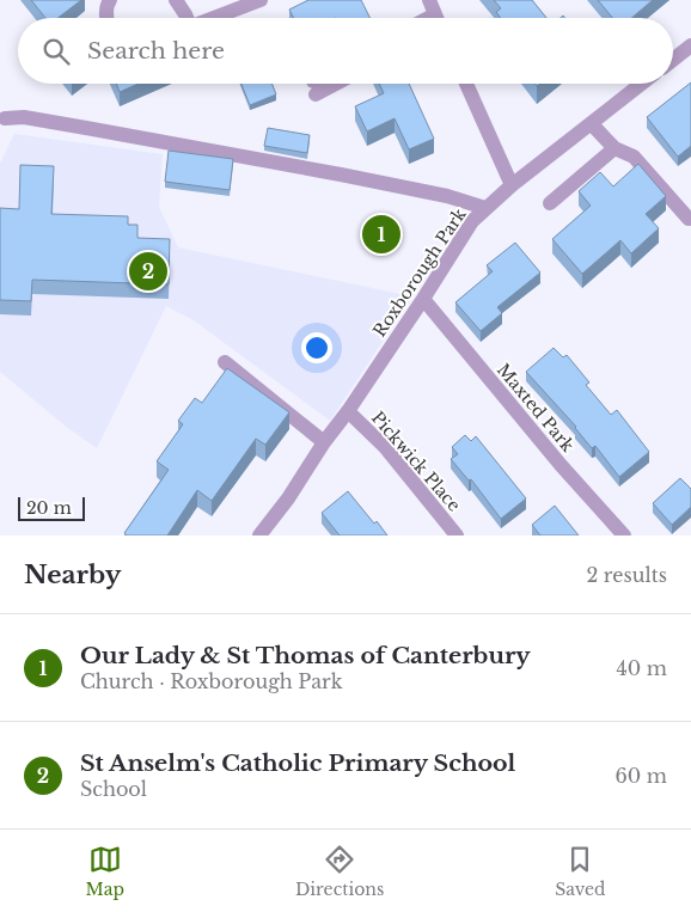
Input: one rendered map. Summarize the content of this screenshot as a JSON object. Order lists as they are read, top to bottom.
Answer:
{
  "streets": {
    "street": ["Roxborough Park", "Maxted Park", "Pickwick Place"]
  },
  "crossings": [
    ["Roxborough Park", "Maxted Park"],
    ["Roxborough Park", "Pickwick Place"]
  ],
  "scale_bar": "20 m",
  "page": {
    "search": "Search here",
    "pins": ["1", "2"],
    "scale": "20 m",
    "heading": ["Nearby", "2 results"],
    "list": [
      {
        "mark": "1",
        "name": "Our Lady & St Thomas of Canterbury",
        "note": "Church · Roxborough Park",
        "value": "40 m"
      },
      {
        "mark": "2",
        "name": "St Anselm's Catholic Primary School",
        "note": "School",
        "value": "60 m"
      }
    ],
    "nav": ["Map", "Directions", "Saved"]
  }
}
